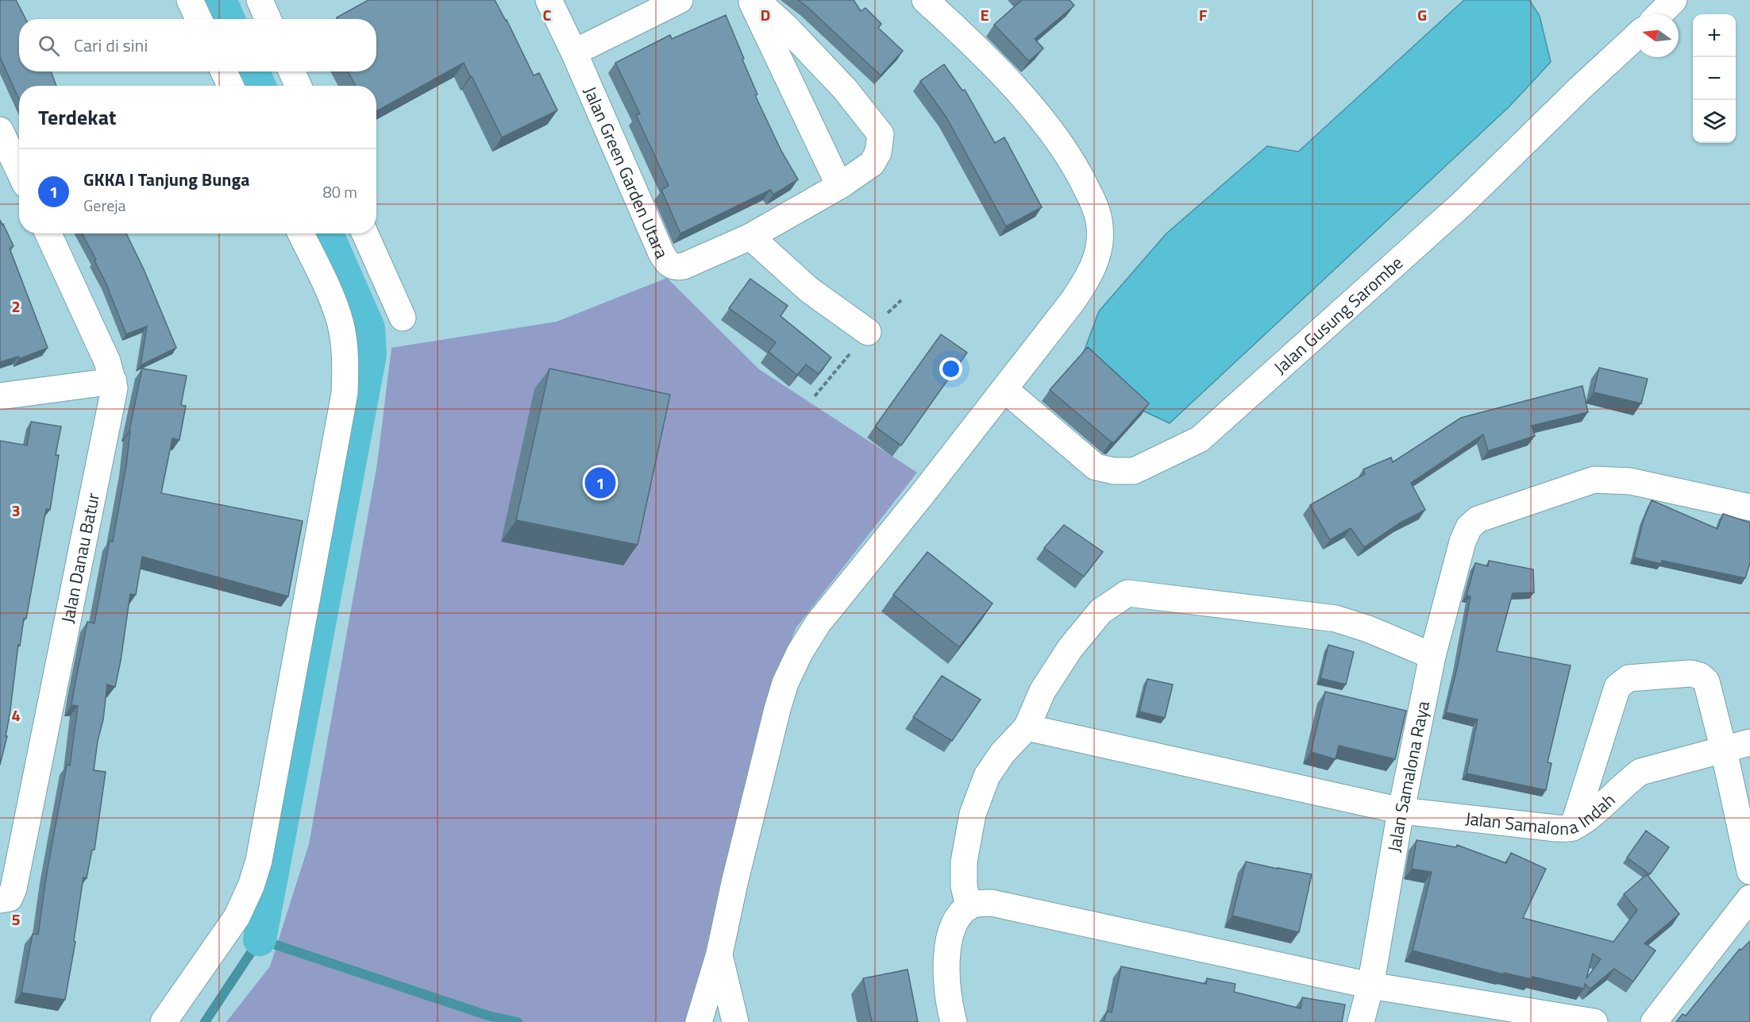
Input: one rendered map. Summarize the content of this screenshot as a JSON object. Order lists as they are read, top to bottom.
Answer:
{
  "streets": {
    "street": [
      "Jalan Green Garden Utara",
      "Jalan Gusung Sarombe",
      "Jalan Danau Batur",
      "Jalan Samalona Raya",
      "Jalan Samalona Indah"
    ]
  },
  "crossings": [
    ["Jalan Samalona Raya", "Jalan Samalona Indah"]
  ],
  "north": "left",
  "page": {
    "map_buttons": ["+", "−"],
    "search": "Cari di sini",
    "heading": "Terdekat",
    "list": [
      {
        "mark": "1",
        "name": "GKKA I Tanjung Bunga",
        "note": "Gereja",
        "value": "80 m"
      }
    ],
    "pins": "1"
  },
  "grid": {
    "columns": [
      "C",
      "D",
      "E",
      "F",
      "G"
    ],
    "rows": [
      "2",
      "3",
      "4",
      "5"
    ]
  }
}
